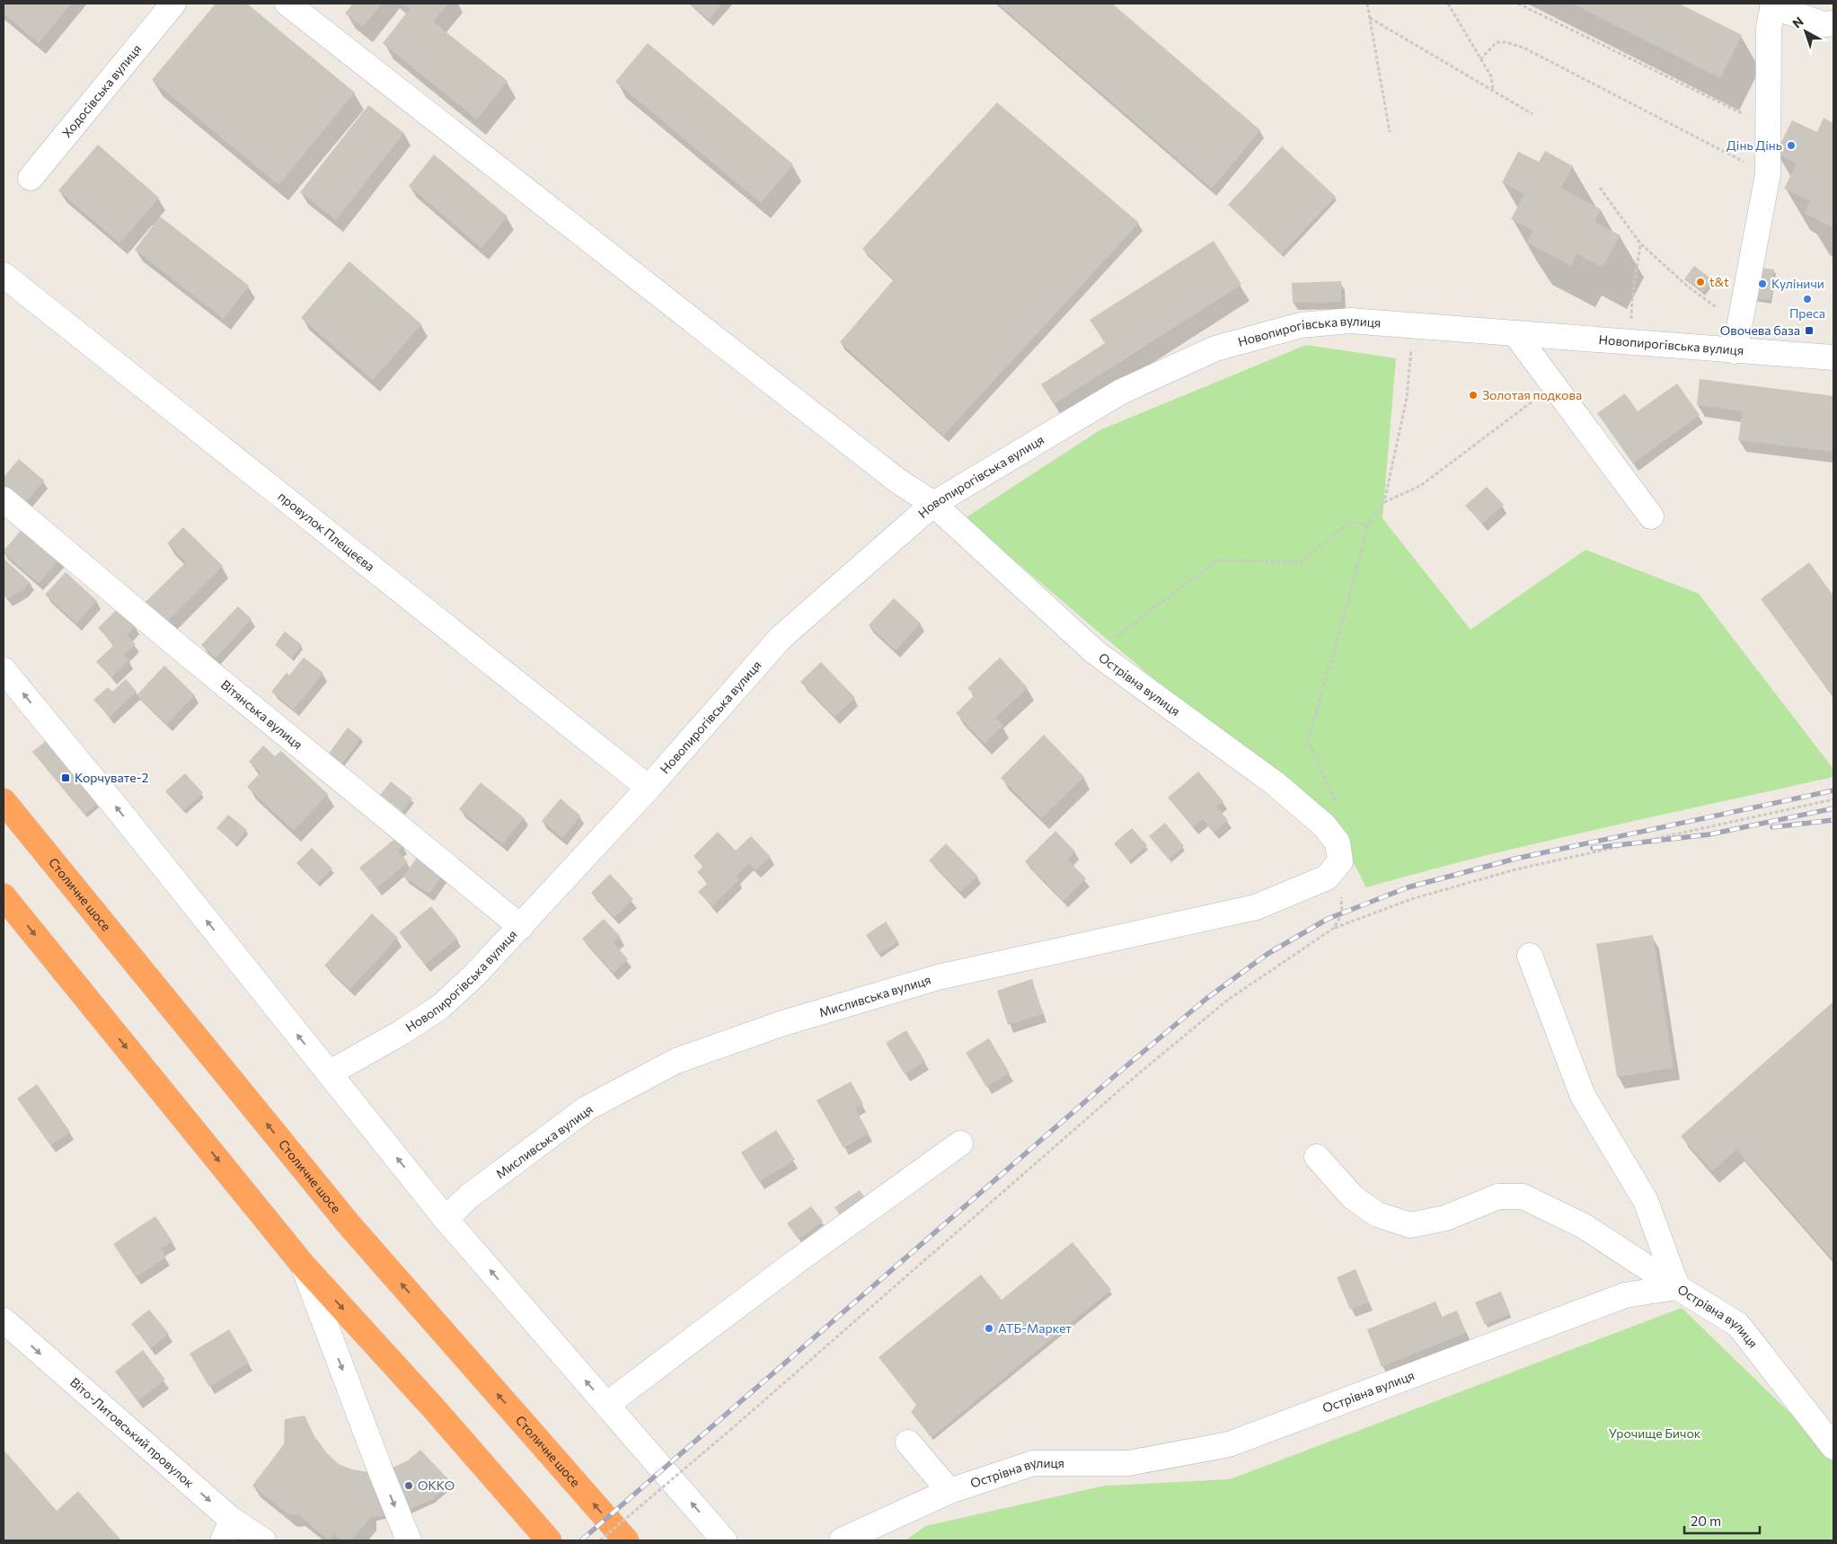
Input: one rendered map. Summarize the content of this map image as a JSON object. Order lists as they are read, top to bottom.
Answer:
{
  "streets": {
    "highway": ["Столичне шосе"],
    "street": [
      "Ходосівська вулиця",
      "Новопирогівська вулиця",
      "провулок Плещеєва",
      "Острівна вулиця",
      "Вітянська вулиця",
      "Мисливська вулиця",
      "Віто-Литовський провулок"
    ]
  },
  "crossings": [
    ["Новопирогівська вулиця", "провулок Плещеєва"],
    ["Новопирогівська вулиця", "Острівна вулиця"],
    ["Новопирогівська вулиця", "Вітянська вулиця"],
    ["Острівна вулиця", "Мисливська вулиця"]
  ],
  "one_way": ["Віто-Литовський провулок"],
  "parks": ["Урочище Бичок"],
  "places": {
    "other": [
      "Дінь Дінь",
      "t&t",
      "Куліничи",
      "Преса",
      "Золотая подкова",
      "АТБ-Маркет",
      "ОККО"
    ],
    "transit": ["Овочева база", "Корчувате-2"]
  },
  "scale_bar": "20 m",
  "north": "top left"
}
